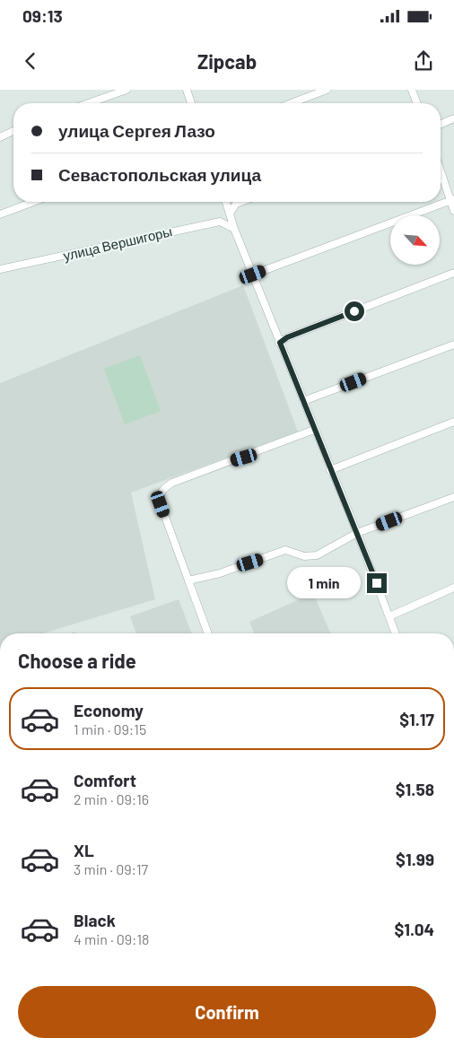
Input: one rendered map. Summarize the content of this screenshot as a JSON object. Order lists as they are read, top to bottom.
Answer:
{
  "streets": {
    "street": ["улица Вершигоры"]
  },
  "north": "bottom right",
  "page": {
    "status": "09:13",
    "header": "Zipcab",
    "banner": ["улица Сергея Лазо", "Севастопольская улица"],
    "bubble": "1 min",
    "heading": "Choose a ride",
    "list": [
      {
        "name": "Economy",
        "note": "1 min · 09:15",
        "value": "$1.17"
      },
      {
        "name": "Comfort",
        "note": "2 min · 09:16",
        "value": "$1.58"
      },
      {
        "name": "XL",
        "note": "3 min · 09:17",
        "value": "$1.99"
      },
      {
        "name": "Black",
        "note": "4 min · 09:18",
        "value": "$1.04"
      }
    ],
    "buttons": "Confirm"
  }
}
